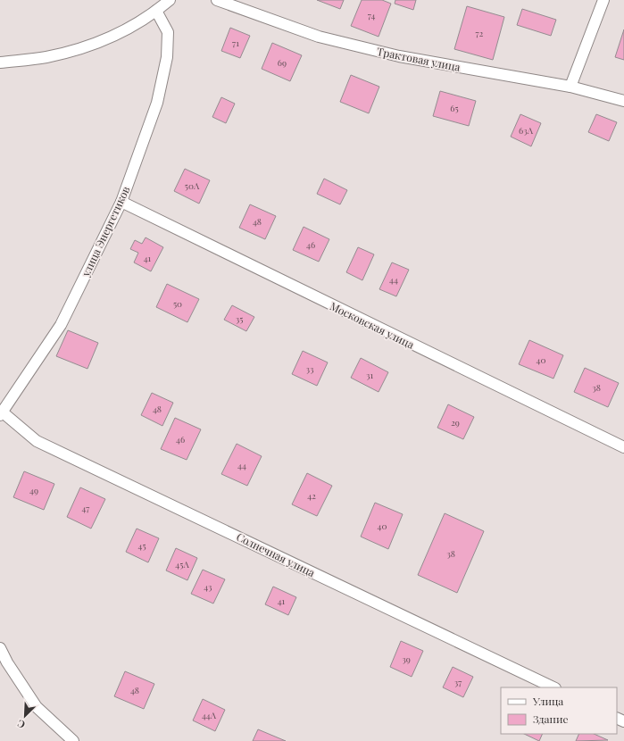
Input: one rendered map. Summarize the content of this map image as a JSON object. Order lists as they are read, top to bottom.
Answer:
{
  "streets": {
    "street": [
      "Трактовая улица",
      "улица Энергетиков",
      "Московская улица",
      "Солнечная улица"
    ]
  },
  "crossings": [
    ["улица Энергетиков", "Московская улица"],
    ["улица Энергетиков", "Солнечная улица"]
  ],
  "house_numbers": [
    "74",
    "72",
    "71",
    "69",
    "65",
    "63А",
    "50А",
    "48",
    "46",
    "41",
    "44",
    "50",
    "35",
    "40",
    "33",
    "31",
    "38",
    "48",
    "29",
    "46",
    "44",
    "49",
    "42",
    "47",
    "40",
    "45",
    "38",
    "45А",
    "43",
    "41",
    "39",
    "37",
    "48",
    "44А"
  ],
  "legend": ["Улица", "Здание"],
  "north": "bottom left"
}
